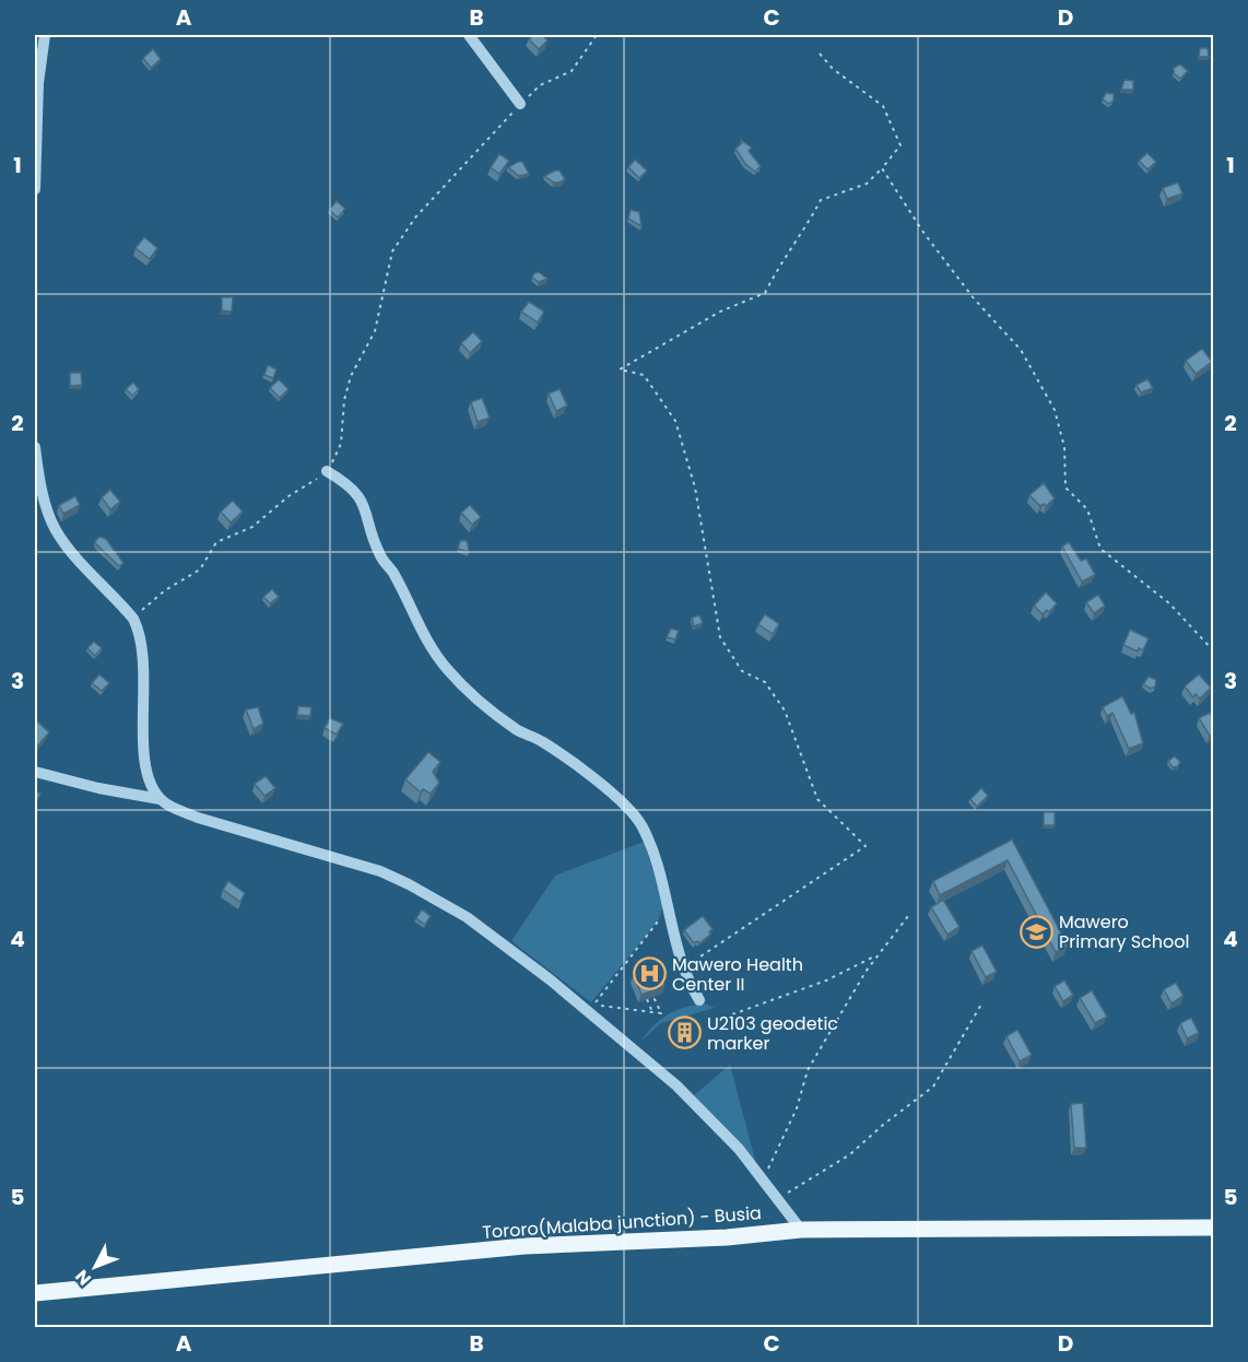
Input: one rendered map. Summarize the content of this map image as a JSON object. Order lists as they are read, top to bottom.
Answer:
{
  "streets": {
    "main road": ["Tororo(Malaba junction) - Busia"]
  },
  "places": {
    "school or university": ["Mawero Primary School"],
    "hospital": ["Mawero Health Center II"],
    "building": ["U2103 geodetic marker"]
  },
  "north": "bottom left",
  "grid": {
    "columns": [
      "A",
      "B",
      "C",
      "D"
    ],
    "rows": [
      "1",
      "2",
      "3",
      "4",
      "5"
    ]
  }
}
